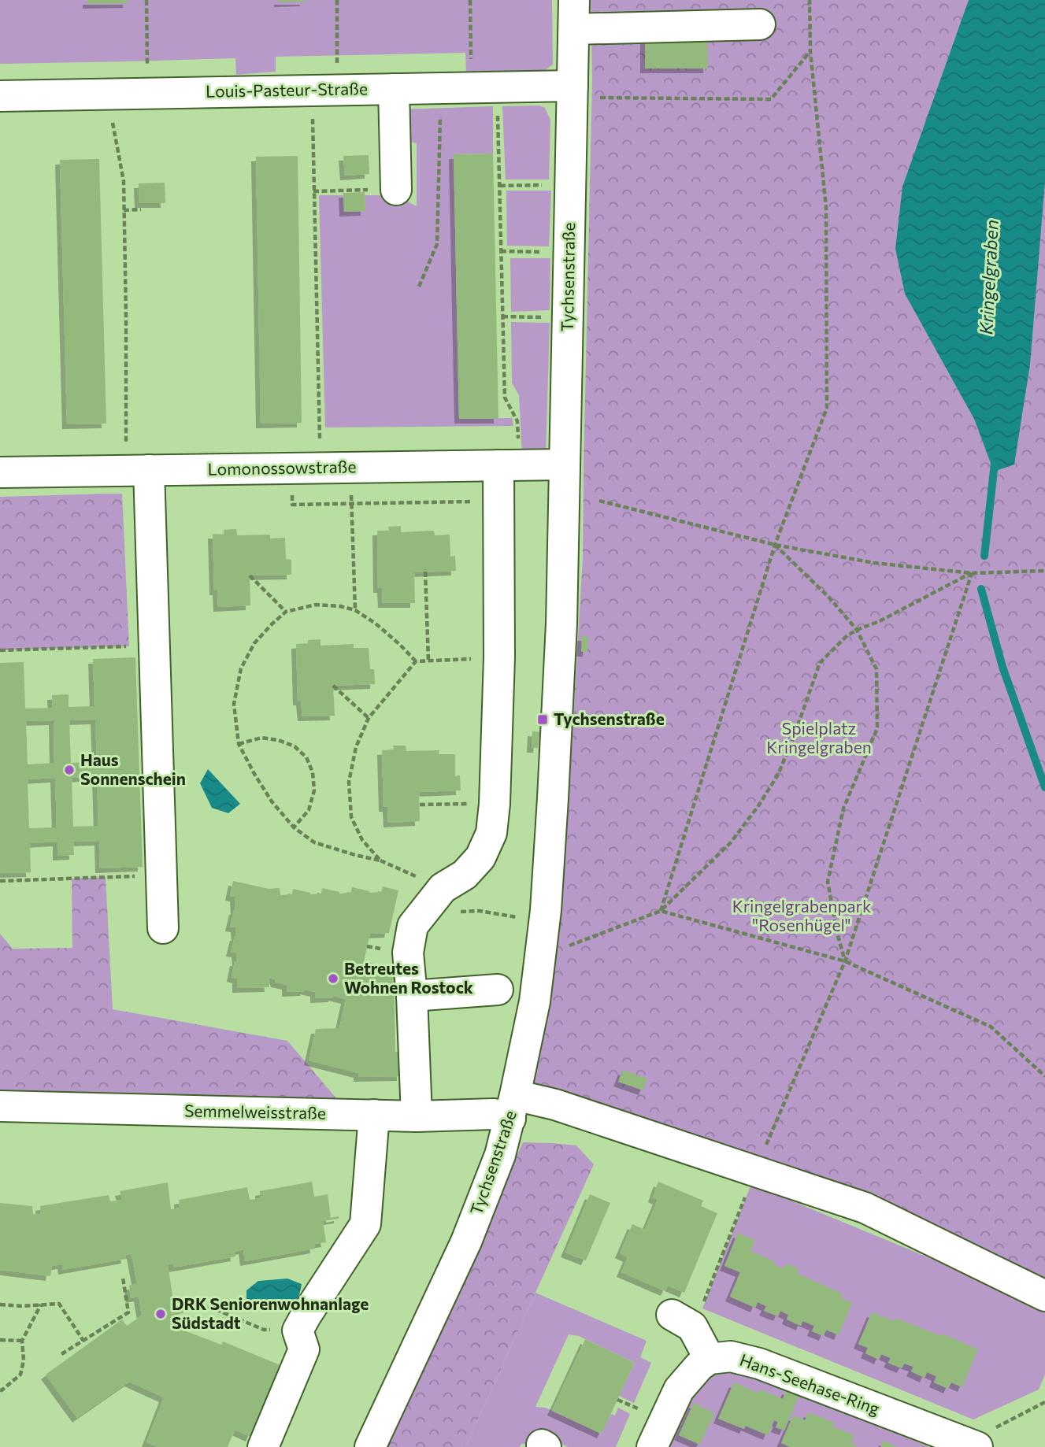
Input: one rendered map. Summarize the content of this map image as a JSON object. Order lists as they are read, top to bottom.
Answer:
{
  "streets": {
    "street": [
      "Louis-Pasteur-Straße",
      "Tychsenstraße",
      "Lomonossowstraße",
      "Semmelweisstraße",
      "Hans-Seehase-Ring"
    ]
  },
  "crossings": [
    ["Louis-Pasteur-Straße", "Tychsenstraße"],
    ["Tychsenstraße", "Lomonossowstraße"],
    ["Tychsenstraße", "Semmelweisstraße"]
  ],
  "water": ["Kringelgraben"],
  "parks": ["Spielplatz Kringelgraben", "Kringelgrabenpark \"Rosenhügel\""],
  "places": {
    "transit": ["Tychsenstraße"],
    "other": ["Haus Sonnenschein", "Betreutes Wohnen Rostock", "DRK Seniorenwohnanlage Südstadt"]
  }
}
